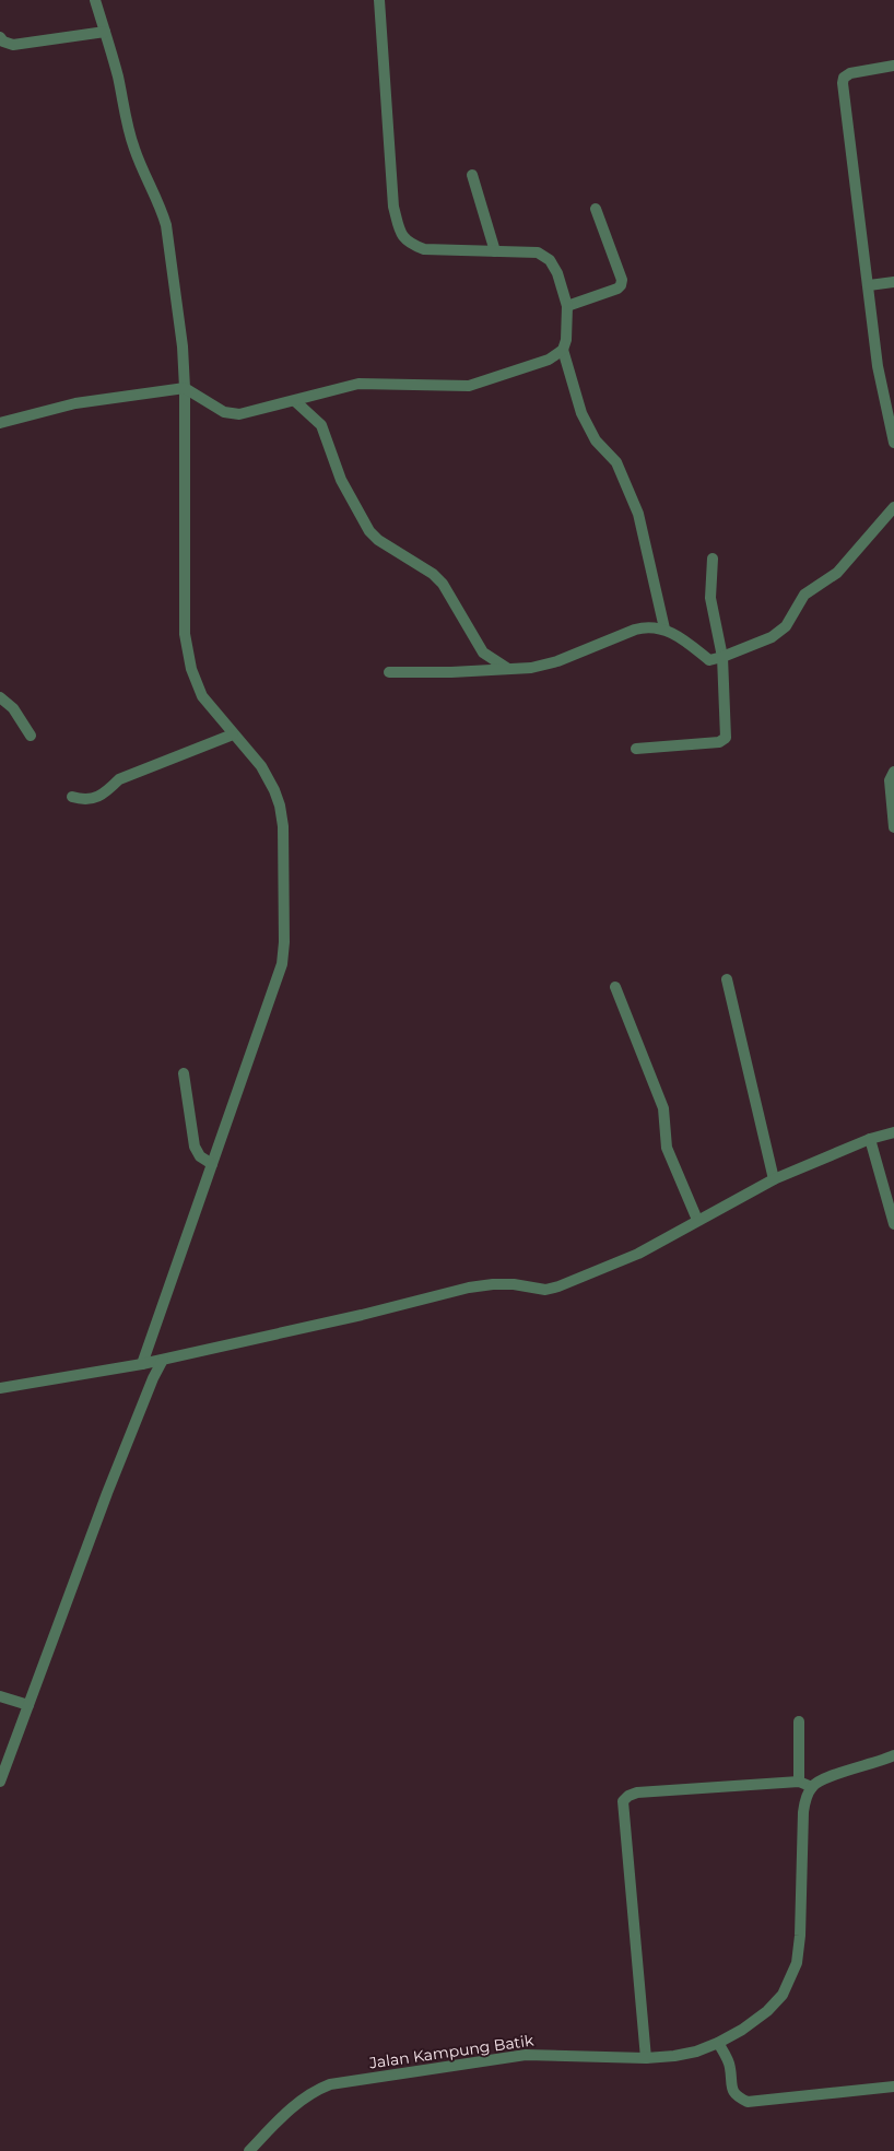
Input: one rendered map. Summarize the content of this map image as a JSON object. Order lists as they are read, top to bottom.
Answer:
{
  "streets": {
    "street": ["Jalan Kampung Batik"]
  }
}
